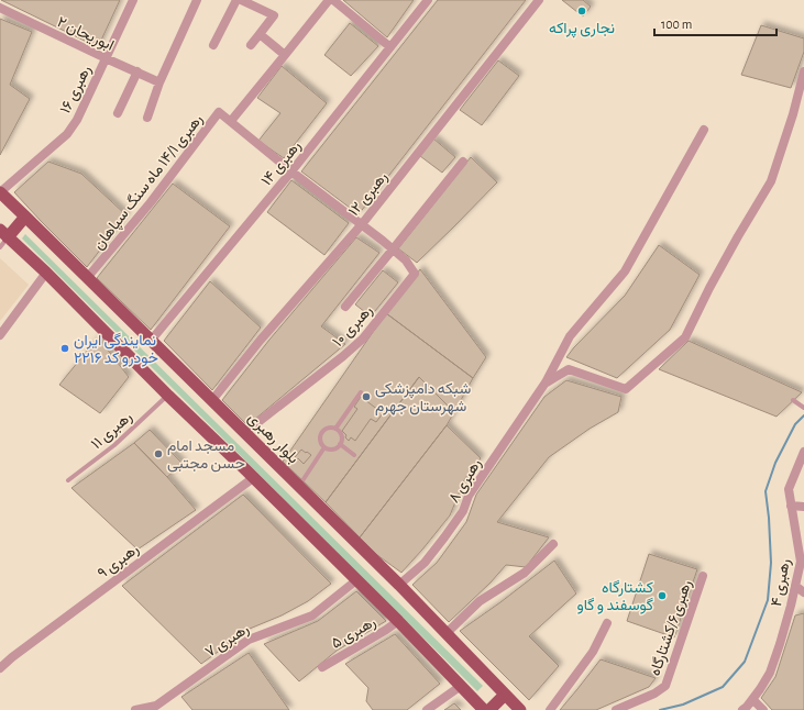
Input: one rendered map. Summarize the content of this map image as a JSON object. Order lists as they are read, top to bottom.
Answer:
{
  "streets": {
    "main road": ["بلوار رهبری"],
    "street": [
      "ابوریحان ۲",
      "رهبری ۱۶",
      "رهبری ۱۴",
      "رهبری ۱۴/۱ ماه سنگ سپاهان",
      "رهبری ۱۲",
      "رهبری ۱۰",
      "رهبری ۸",
      "رهبری ۹",
      "رهبری ۴",
      "رهبری۶/کشتارگاه",
      "رهبری ۵",
      "رهبری ۷"
    ],
    "lane": ["رهبری ۱۱"]
  },
  "crossings": [
    ["ابوریحان ۲", "رهبری ۱۶"],
    ["رهبری ۱۶", "بلوار رهبری"],
    ["رهبری ۱۴", "رهبری ۱۰"],
    ["رهبری ۱۴", "بلوار رهبری"],
    ["رهبری ۱۴/۱ ماه سنگ سپاهان", "بلوار رهبری"],
    ["رهبری ۱۲", "رهبری ۱۰"],
    ["رهبری ۱۲", "بلوار رهبری"],
    ["رهبری ۱۰", "بلوار رهبری"],
    ["بلوار رهبری", "رهبری ۸"]
  ],
  "places": [
    "نجاری پراکه",
    "نمایندگی ایران خودرو کد ۲۲۱۶",
    "شبکه دامپزشکی شهرستان جهرم",
    "مسجد امام حسن مجتبی",
    "کشتارگاه گوسفند و گاو"
  ],
  "scale_bar": "100 m"
}
